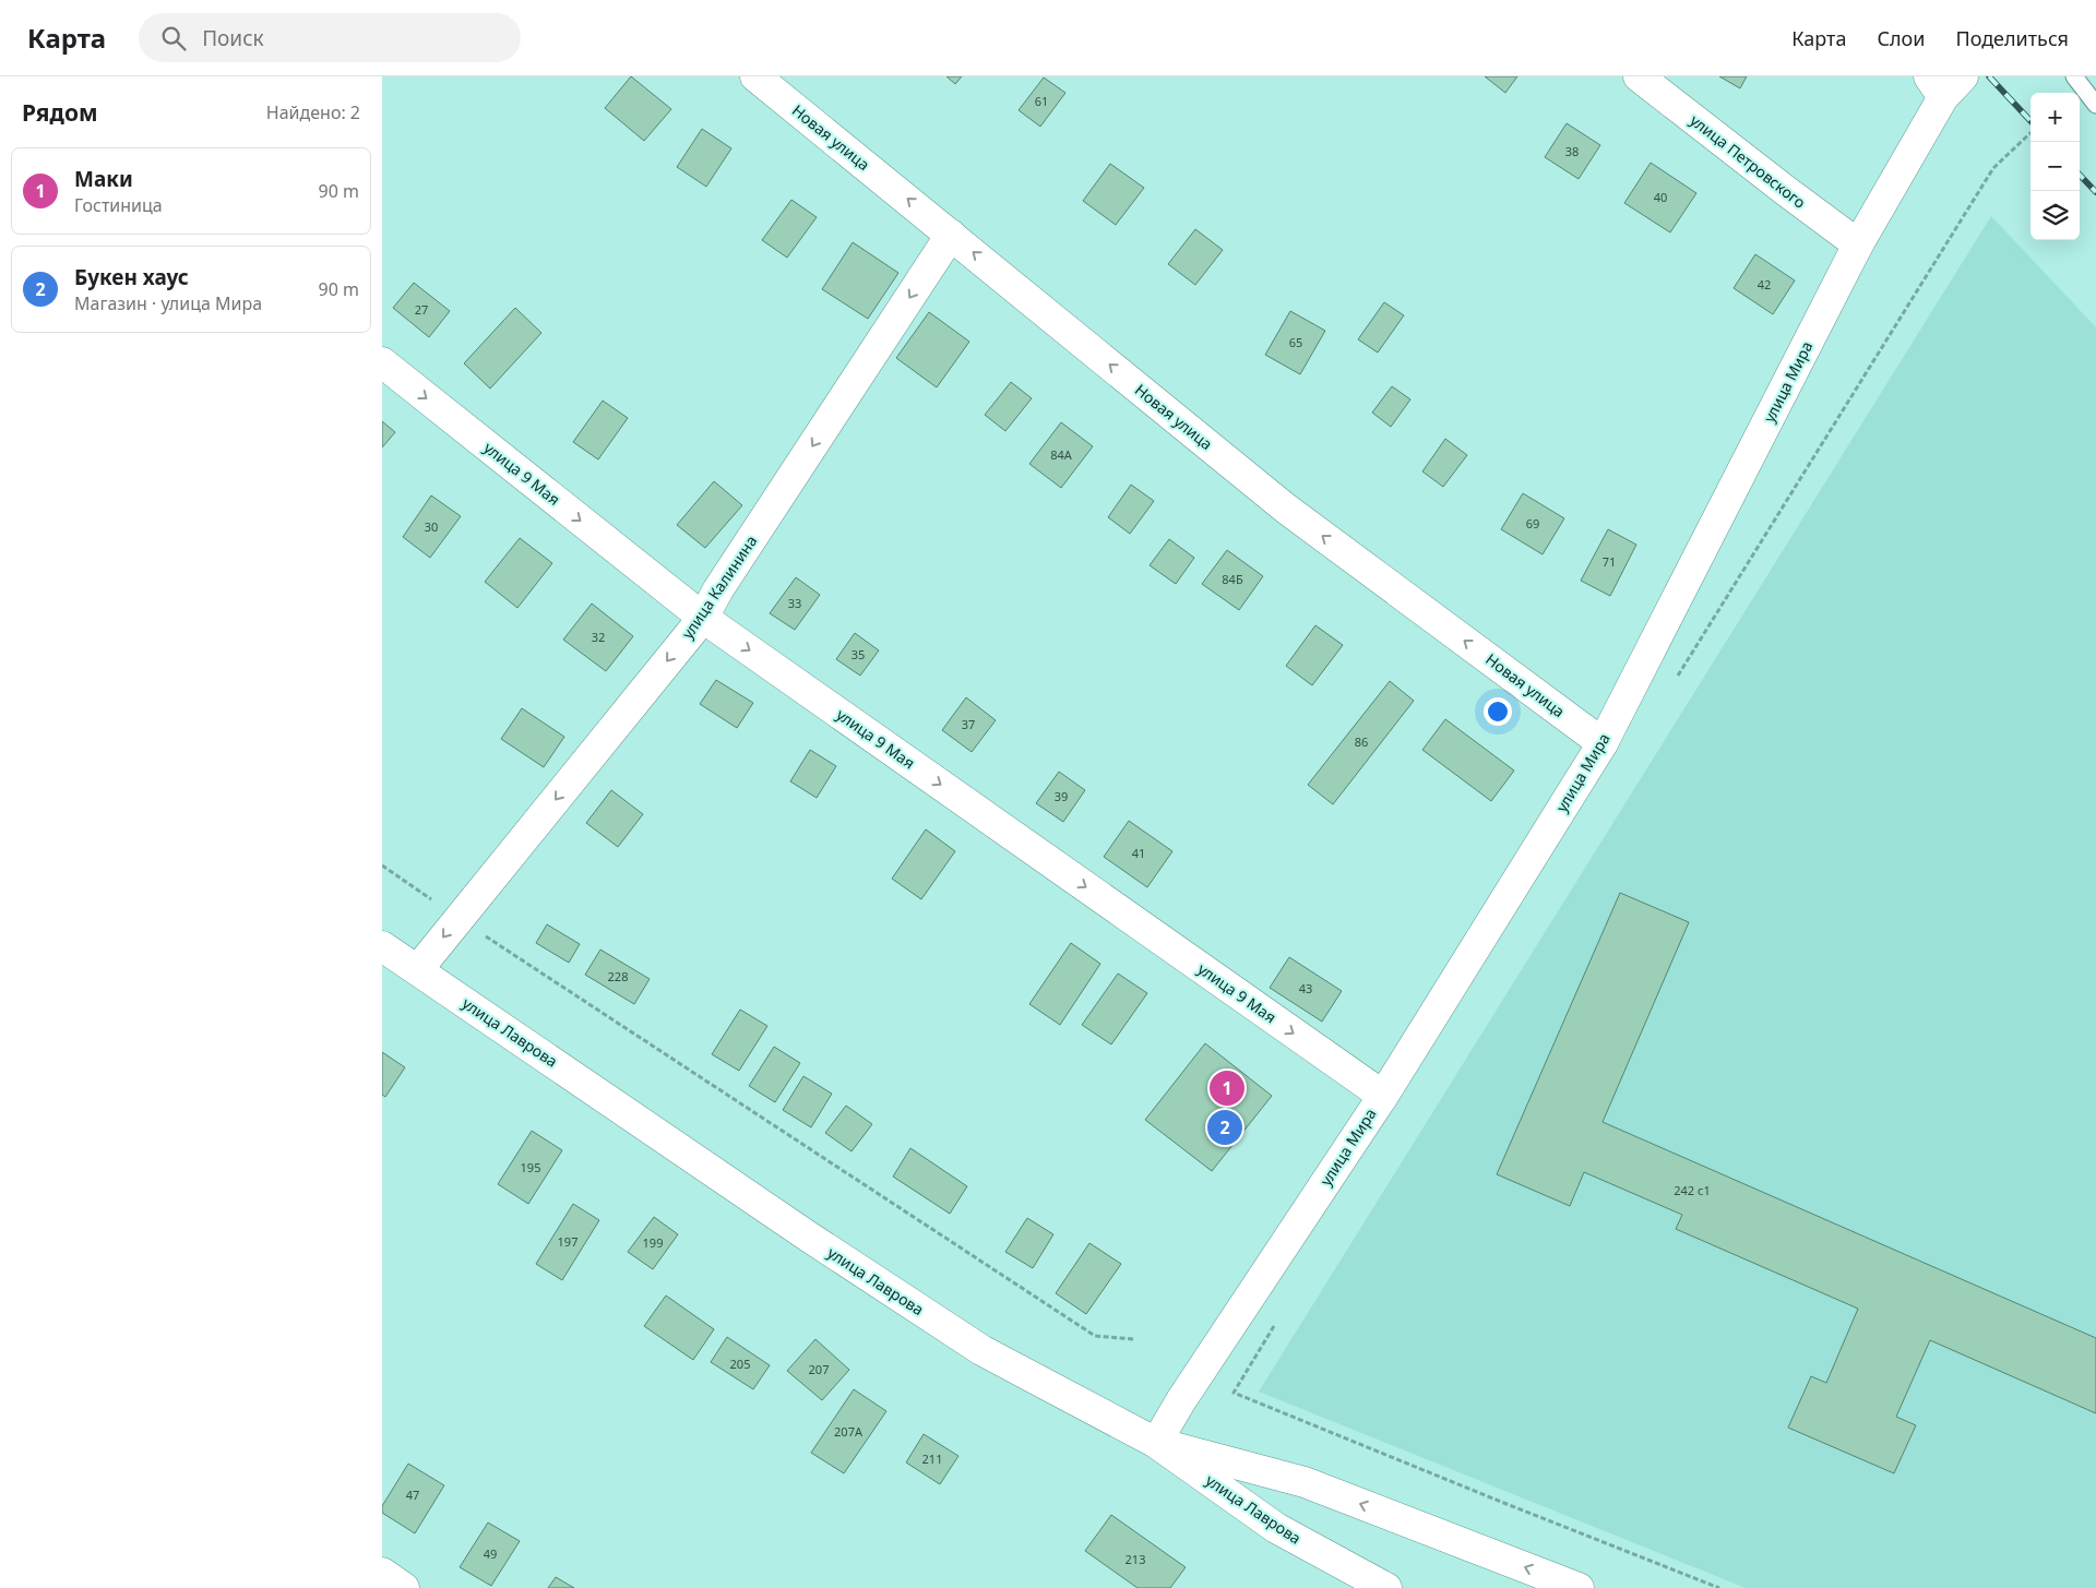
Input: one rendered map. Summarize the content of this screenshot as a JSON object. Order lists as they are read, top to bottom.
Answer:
{
  "streets": {
    "street": [
      "Новая улица",
      "улица Петровского",
      "улица Мира",
      "улица 9 Мая",
      "улица Калинина",
      "улица Лаврова"
    ]
  },
  "crossings": [
    ["Новая улица", "улица Мира"],
    ["Новая улица", "улица Калинина"],
    ["улица Петровского", "улица Мира"],
    ["улица Мира", "улица 9 Мая"],
    ["улица Мира", "улица Лаврова"],
    ["улица 9 Мая", "улица Калинина"],
    ["улица Калинина", "улица Лаврова"]
  ],
  "one_way": ["Новая улица", "улица 9 Мая", "улица Калинина"],
  "house_numbers": [
    "61",
    "38",
    "40",
    "42",
    "27",
    "65",
    "84А",
    "69",
    "30",
    "71",
    "84Б",
    "33",
    "32",
    "35",
    "37",
    "86",
    "39",
    "41",
    "228",
    "43",
    "195",
    "242 с1",
    "197",
    "199",
    "205",
    "207",
    "207А",
    "211",
    "47",
    "49",
    "213"
  ],
  "page": {
    "header": "Карта",
    "search": "Поиск",
    "nav": ["Карта", "Слои", "Поделиться"],
    "heading": ["Рядом", "Найдено: 2"],
    "map_buttons": ["+", "−"],
    "list": [
      {
        "mark": "1",
        "name": "Маки",
        "note": "Гостиница",
        "value": "90 m"
      },
      {
        "mark": "2",
        "name": "Букен хаус",
        "note": "Магазин · улица Мира",
        "value": "90 m"
      }
    ],
    "pins": ["1", "2"]
  }
}
